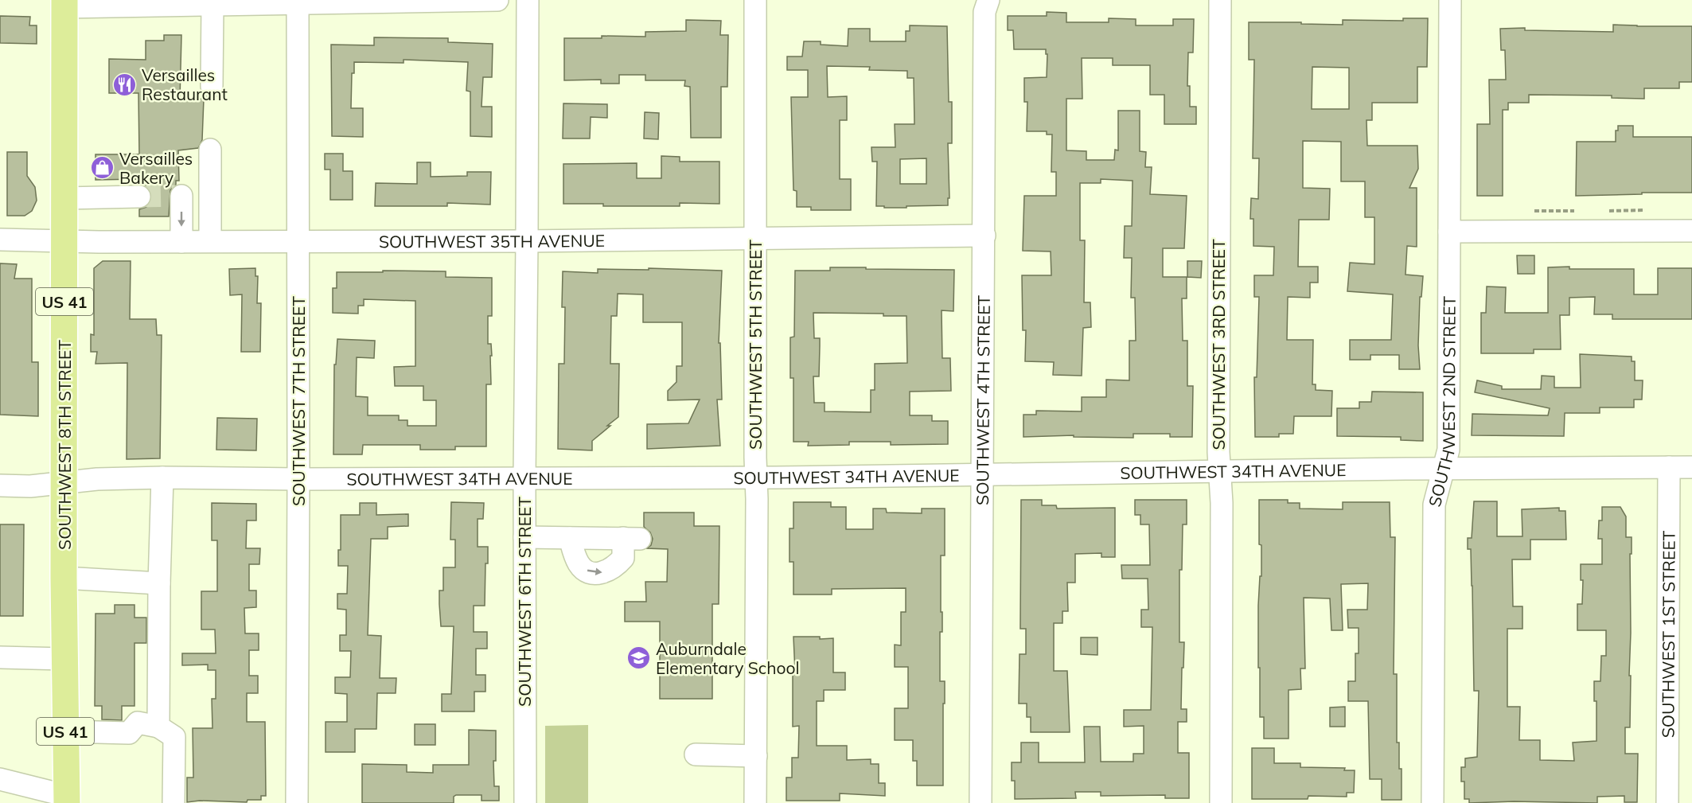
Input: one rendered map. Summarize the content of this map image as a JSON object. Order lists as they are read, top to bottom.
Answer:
{
  "streets": {
    "main road": ["US 41", "SOUTHWEST 8TH STREET"],
    "street": [
      "SOUTHWEST 35TH AVENUE",
      "SOUTHWEST 5TH STREET",
      "SOUTHWEST 3RD STREET",
      "SOUTHWEST 7TH STREET",
      "SOUTHWEST 4TH STREET",
      "SOUTHWEST 2ND STREET",
      "SOUTHWEST 34TH AVENUE",
      "SOUTHWEST 6TH STREET",
      "SOUTHWEST 1ST STREET"
    ]
  },
  "crossings": [
    ["SOUTHWEST 35TH AVENUE", "SOUTHWEST 5TH STREET"],
    ["SOUTHWEST 35TH AVENUE", "SOUTHWEST 7TH STREET"],
    ["SOUTHWEST 35TH AVENUE", "SOUTHWEST 4TH STREET"],
    ["SOUTHWEST 35TH AVENUE", "SOUTHWEST 8TH STREET"],
    ["SOUTHWEST 35TH AVENUE", "SOUTHWEST 6TH STREET"],
    ["SOUTHWEST 5TH STREET", "SOUTHWEST 34TH AVENUE"],
    ["SOUTHWEST 3RD STREET", "SOUTHWEST 34TH AVENUE"],
    ["SOUTHWEST 7TH STREET", "SOUTHWEST 34TH AVENUE"],
    ["SOUTHWEST 4TH STREET", "SOUTHWEST 34TH AVENUE"],
    ["SOUTHWEST 2ND STREET", "SOUTHWEST 34TH AVENUE"],
    ["SOUTHWEST 8TH STREET", "SOUTHWEST 34TH AVENUE"],
    ["SOUTHWEST 34TH AVENUE", "SOUTHWEST 6TH STREET"],
    ["SOUTHWEST 34TH AVENUE", "SOUTHWEST 1ST STREET"]
  ],
  "places": {
    "restaurant": ["Versailles Restaurant"],
    "shop": ["Versailles Bakery"],
    "school or university": ["Auburndale Elementary School"]
  }
}
